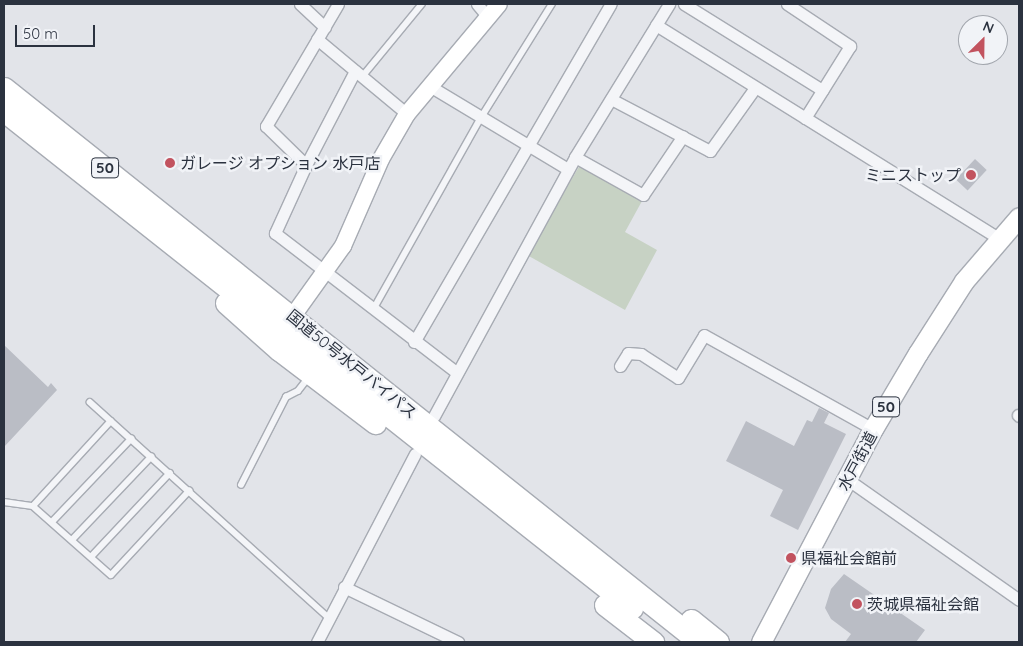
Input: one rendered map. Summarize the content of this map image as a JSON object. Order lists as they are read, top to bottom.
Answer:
{
  "streets": {
    "highway": ["50", "国道50号水戸バイパス"],
    "main road": ["水戸街道"]
  },
  "crossings": [
    ["50", "国道50号水戸バイパス"]
  ],
  "places": [
    "ガレージ オプション 水戸店",
    "ミニストップ",
    "県福祉会館前",
    "茨城県福祉会館"
  ],
  "scale_bar": "50 m",
  "north": "top right"
}
